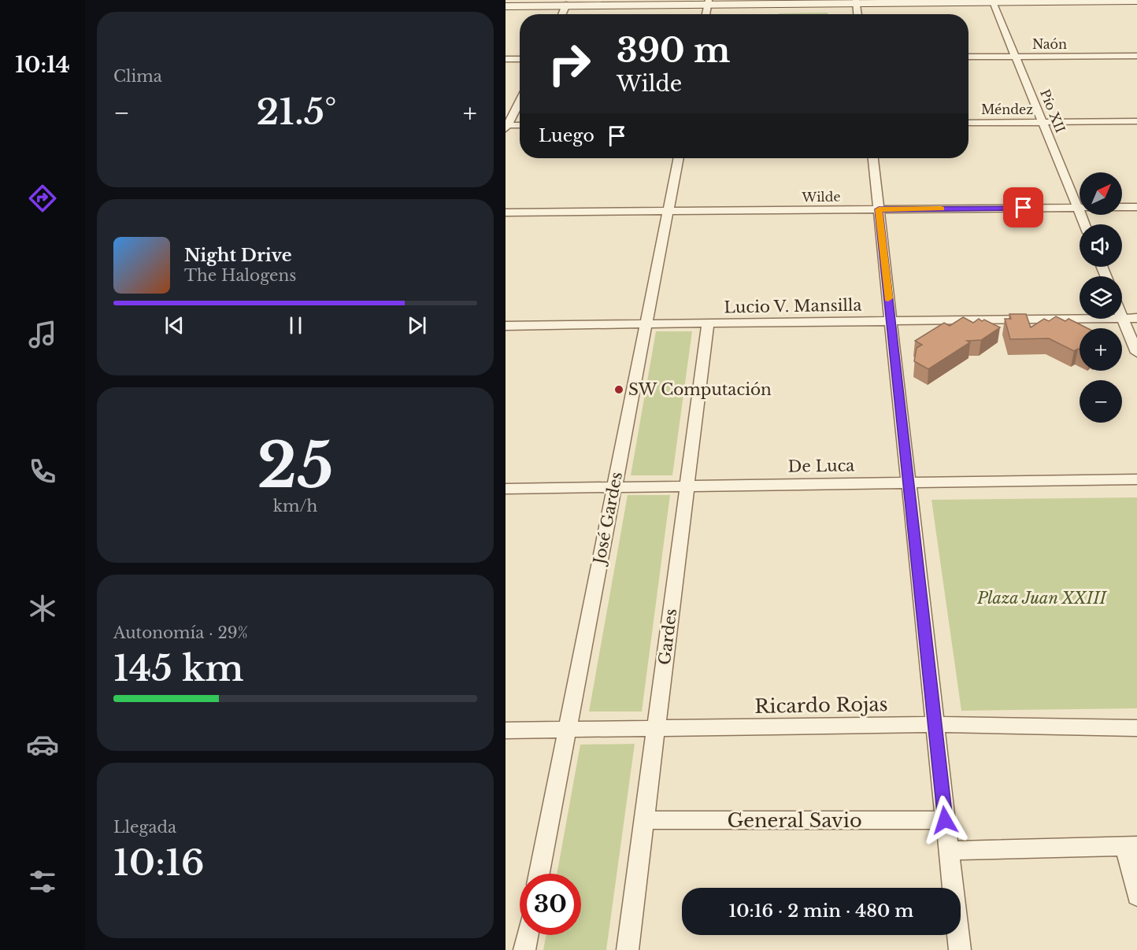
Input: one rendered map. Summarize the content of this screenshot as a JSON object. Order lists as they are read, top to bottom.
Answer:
{
  "streets": {
    "street": [
      "Naón",
      "Méndez",
      "Pío XII",
      "Wilde",
      "Lucio V. Mansilla",
      "De Luca",
      "José Gardes",
      "Gardes",
      "Ricardo Rojas",
      "General Savio"
    ]
  },
  "crossings": [
    ["Naón", "Pío XII"],
    ["Méndez", "Pío XII"],
    ["Pío XII", "Wilde"],
    ["Wilde", "José Gardes"],
    ["Lucio V. Mansilla", "José Gardes"],
    ["Lucio V. Mansilla", "Gardes"],
    ["De Luca", "José Gardes"],
    ["De Luca", "Gardes"],
    ["José Gardes", "Ricardo Rojas"],
    ["Gardes", "Ricardo Rojas"],
    ["Gardes", "General Savio"]
  ],
  "parks": ["Plaza Juan XXIII"],
  "places": ["SW Computación"],
  "north": "top right",
  "page": {
    "tabs": "10:14",
    "tile": [
      "Clima",
      ["25", "km/h"],
      ["Autonomía · 29%", "145 km"],
      ["Llegada", "10:16"]
    ],
    "turn": ["390 m", "Wilde"],
    "heat": ["−", "21.5°", "+"],
    "then": "Luego",
    "map_buttons": ["+", "−"],
    "song": ["Night Drive", "The Halogens"],
    "limit": "30",
    "trip": "10:16 · 2 min · 480 m"
  }
}
